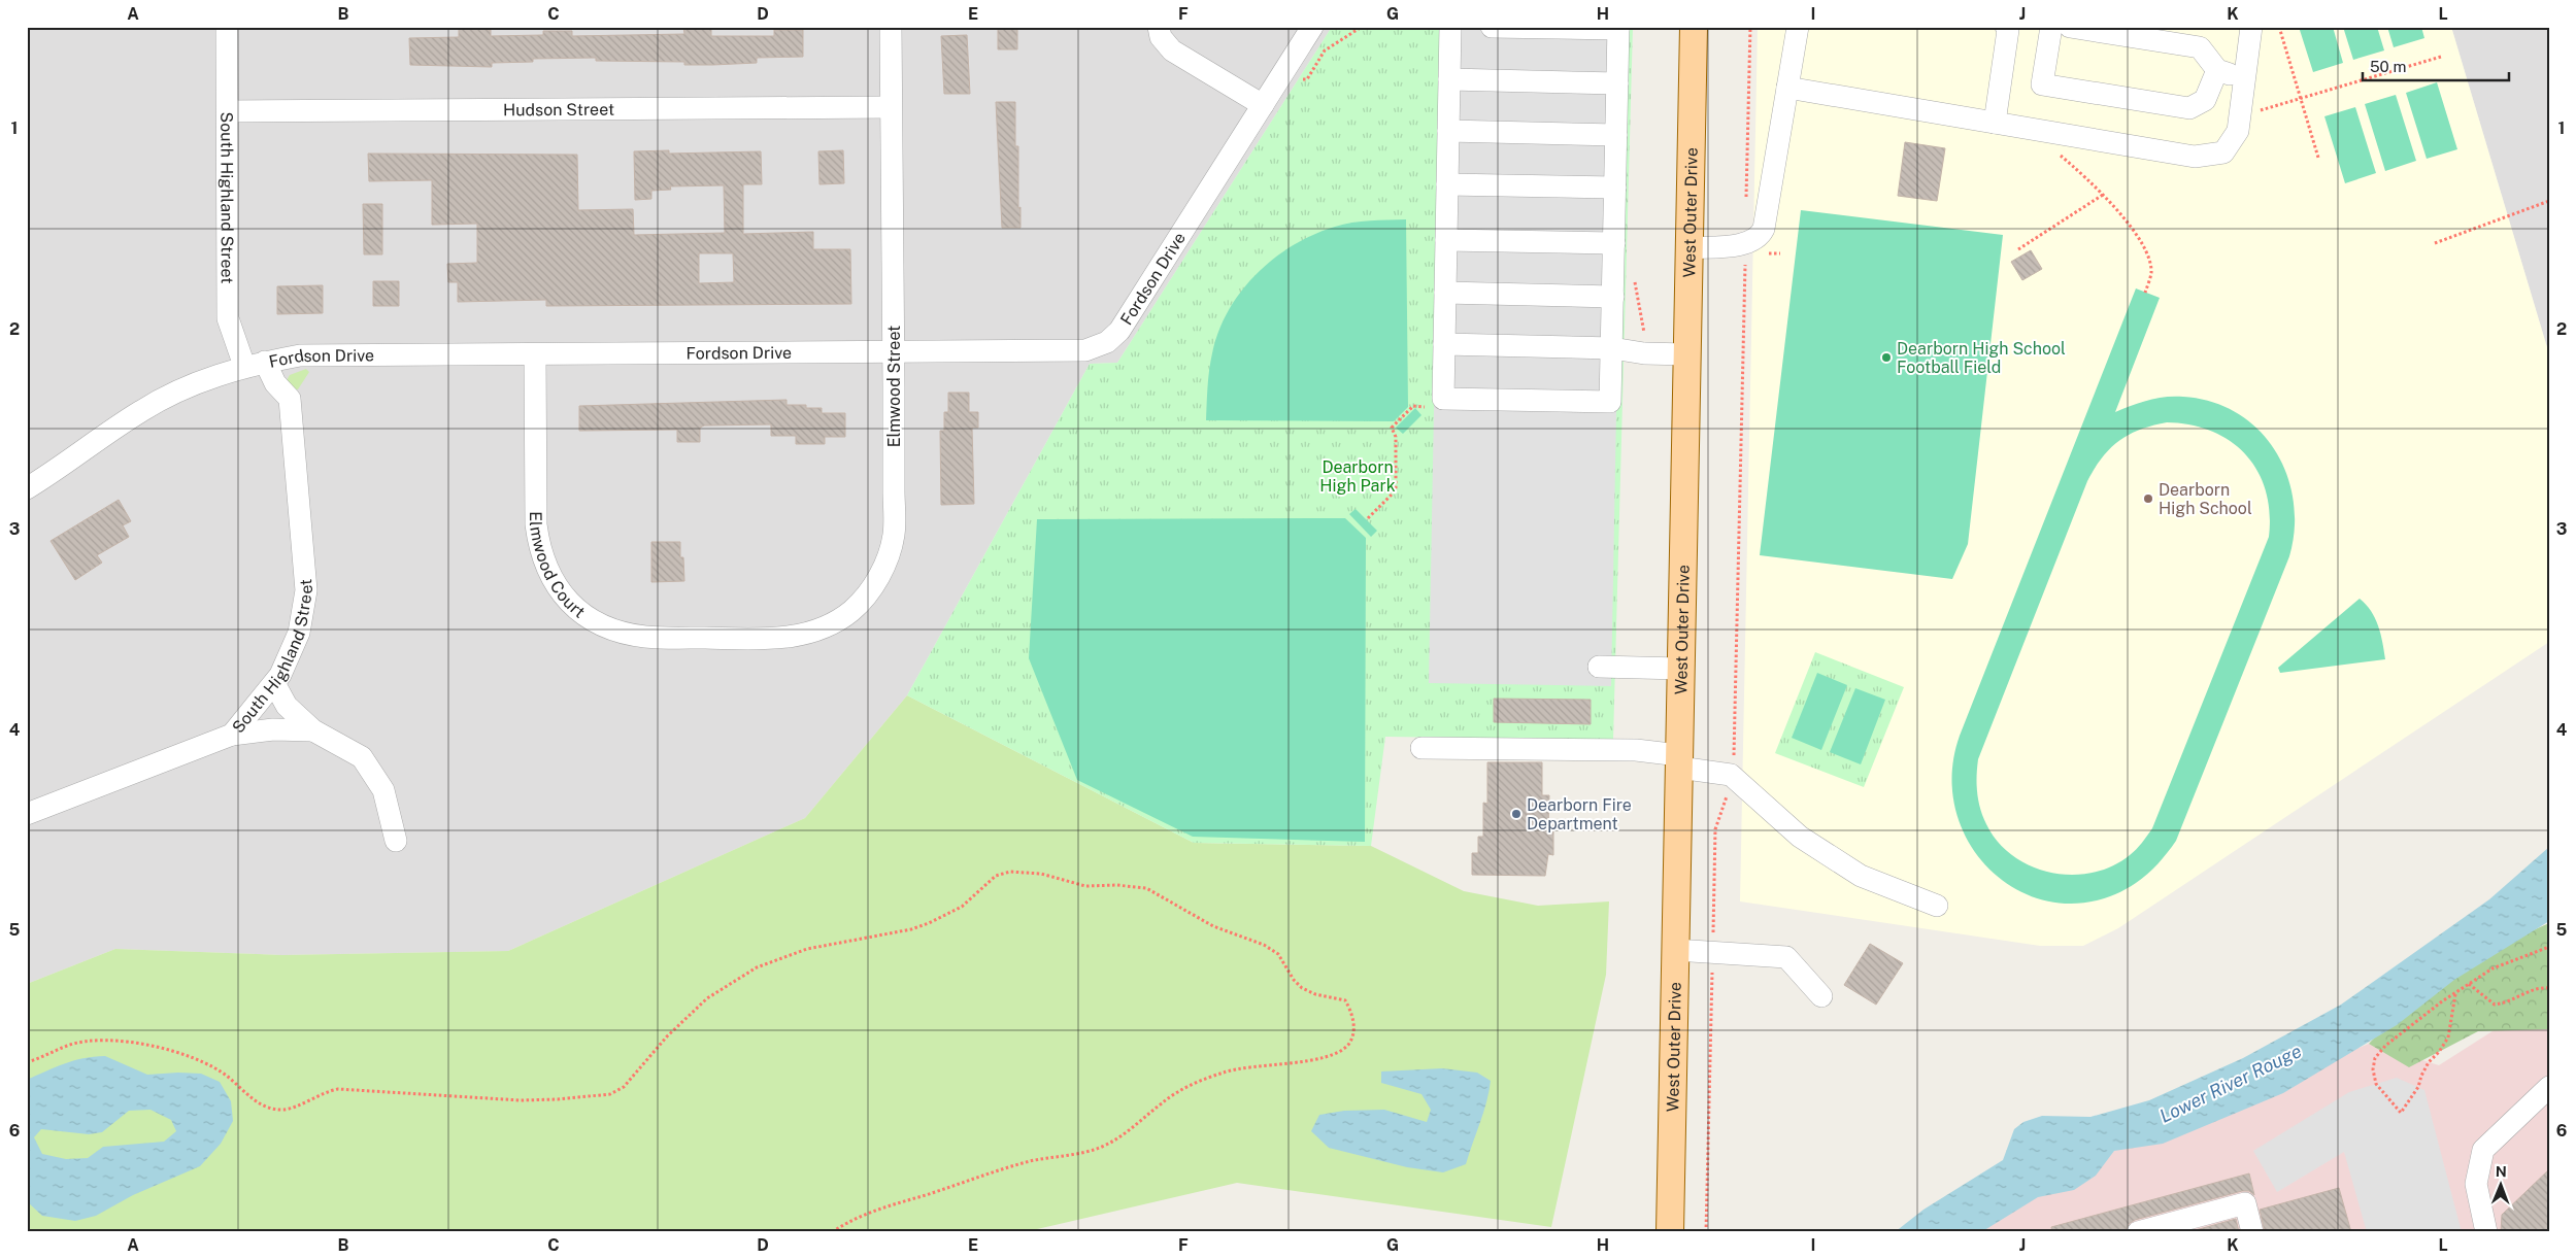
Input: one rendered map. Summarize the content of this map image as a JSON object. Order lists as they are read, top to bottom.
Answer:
{
  "streets": {
    "main road": ["West Outer Drive"],
    "street": [
      "Hudson Street",
      "South Highland Street",
      "Fordson Drive",
      "Elmwood Street",
      "Elmwood Court"
    ]
  },
  "crossings": [
    ["Hudson Street", "South Highland Street"],
    ["Hudson Street", "Elmwood Street"],
    ["South Highland Street", "Fordson Drive"],
    ["Fordson Drive", "Elmwood Street"],
    ["Fordson Drive", "Elmwood Court"],
    ["Elmwood Street", "Elmwood Court"]
  ],
  "water": ["Lower River Rouge"],
  "parks": ["Dearborn High Park"],
  "places": ["Dearborn High School Football Field", "Dearborn High School", "Dearborn Fire Department"],
  "scale_bar": "50 m",
  "north": "top",
  "grid": {
    "columns": [
      "A",
      "B",
      "C",
      "D",
      "E",
      "F",
      "G",
      "H",
      "I",
      "J",
      "K",
      "L"
    ],
    "rows": [
      "1",
      "2",
      "3",
      "4",
      "5",
      "6"
    ]
  }
}
